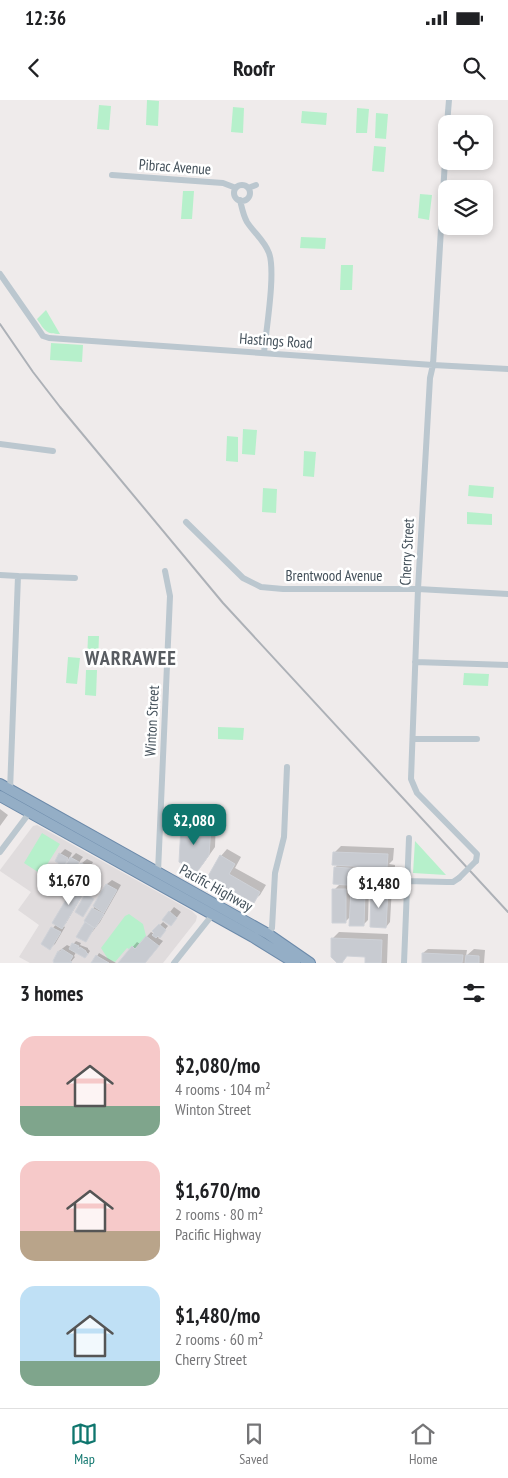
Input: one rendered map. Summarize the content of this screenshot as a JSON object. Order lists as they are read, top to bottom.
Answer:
{
  "streets": {
    "highway": ["Pacific Highway"],
    "street": [
      "Pibrac Avenue",
      "Hastings Road",
      "Cherry Street",
      "Brentwood Avenue",
      "Winton Street"
    ]
  },
  "crossings": [
    ["Hastings Road", "Cherry Street"],
    ["Cherry Street", "Brentwood Avenue"],
    ["Winton Street", "Pacific Highway"]
  ],
  "districts": ["WARRAWEE"],
  "page": {
    "status": "12:36",
    "header": "Roofr",
    "price": ["$2,080", "$1,670", "$1,480"],
    "heading": "3 homes",
    "list": [
      {
        "name": "$2,080/mo",
        "note": "4 rooms · 104 m² · Winton Street"
      },
      {
        "name": "$1,670/mo",
        "note": "2 rooms · 80 m² · Pacific Highway"
      },
      {
        "name": "$1,480/mo",
        "note": "2 rooms · 60 m² · Cherry Street"
      }
    ],
    "tabs": ["Map", "Saved", "Home"]
  }
}
